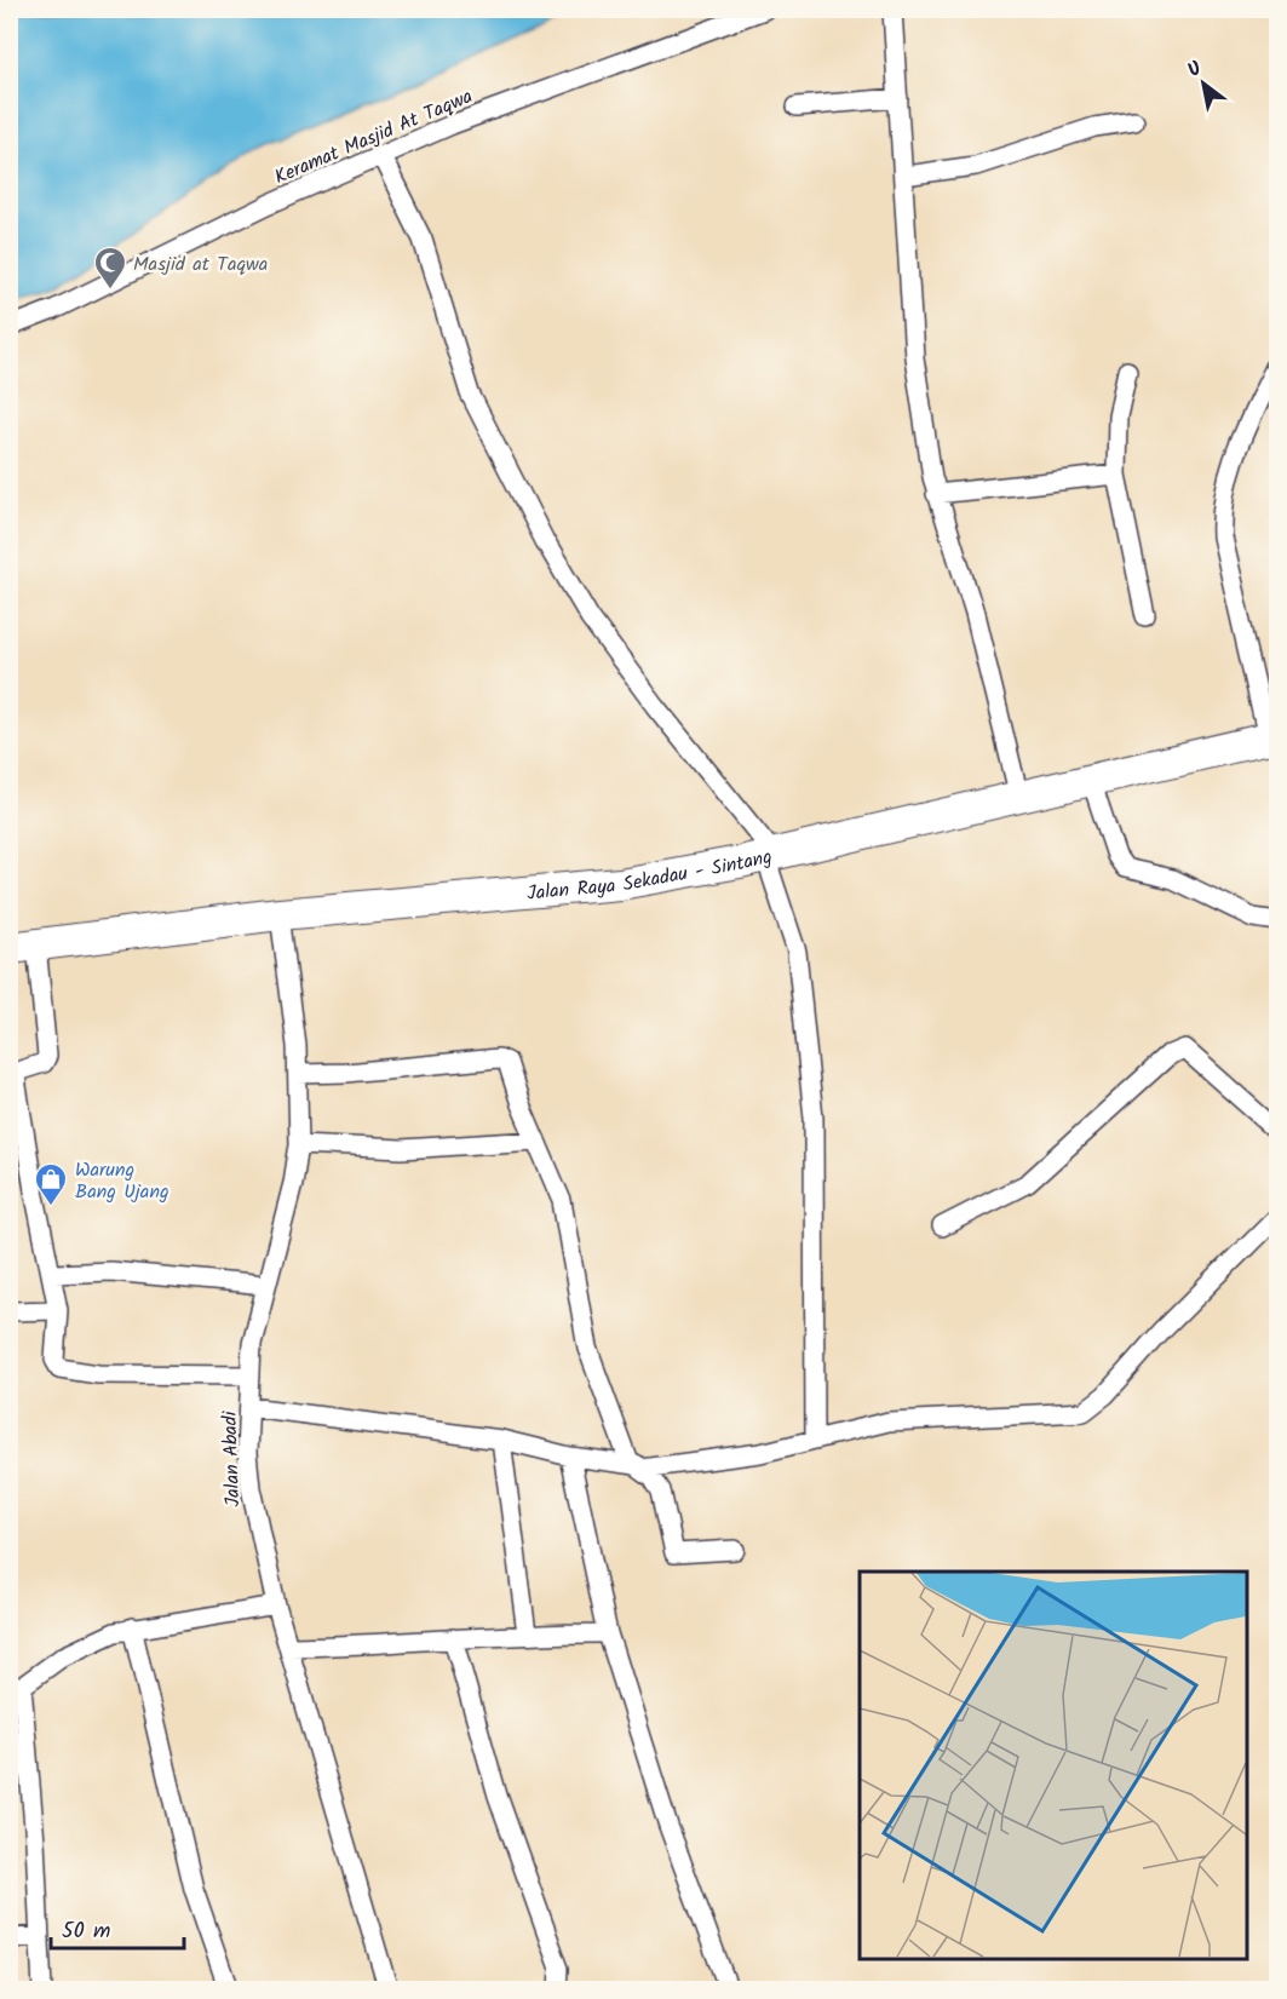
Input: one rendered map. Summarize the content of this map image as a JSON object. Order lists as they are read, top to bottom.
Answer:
{
  "streets": {
    "highway": ["Jalan Raya Sekadau - Sintang"],
    "street": ["Keramat Masjid At Taqwa", "Jalan Abadi"]
  },
  "crossings": [
    ["Jalan Raya Sekadau - Sintang", "Jalan Abadi"]
  ],
  "places": {
    "mosque": ["Masjid at Taqwa"],
    "shop": ["Warung Bang Ujang"]
  },
  "scale_bar": "50 m",
  "north": "top left"
}
